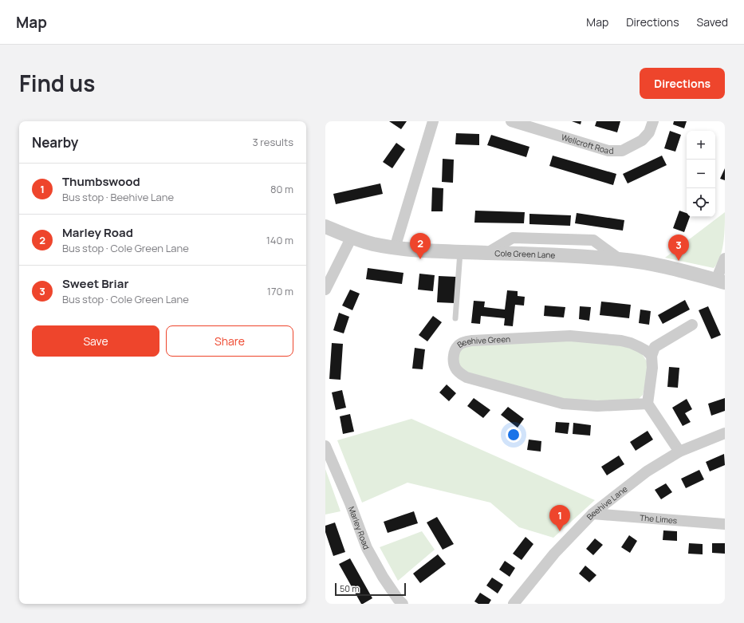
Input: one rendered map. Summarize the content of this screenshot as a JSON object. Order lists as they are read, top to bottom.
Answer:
{
  "streets": {
    "street": [
      "Wellcroft Road",
      "Cole Green Lane",
      "Beehive Green",
      "Beehive Lane",
      "The Limes",
      "Marley Road"
    ]
  },
  "crossings": [
    ["Beehive Lane", "The Limes"]
  ],
  "scale_bar": "50 m",
  "page": {
    "header": "Map",
    "nav": ["Map", "Directions", "Saved"],
    "title": "Find us",
    "buttons": [
      "Directions",
      ["Save", "Share"]
    ],
    "heading": ["Nearby", "3 results"],
    "map_buttons": ["+", "−"],
    "list": [
      {
        "mark": "1",
        "name": "Thumbswood",
        "note": "Bus stop · Beehive Lane",
        "value": "80 m"
      },
      {
        "mark": "2",
        "name": "Marley Road",
        "note": "Bus stop · Cole Green Lane",
        "value": "140 m"
      },
      {
        "mark": "3",
        "name": "Sweet Briar",
        "note": "Bus stop · Cole Green Lane",
        "value": "170 m"
      }
    ],
    "pins": ["2", "3", "1"],
    "scale": "50 m"
  }
}
